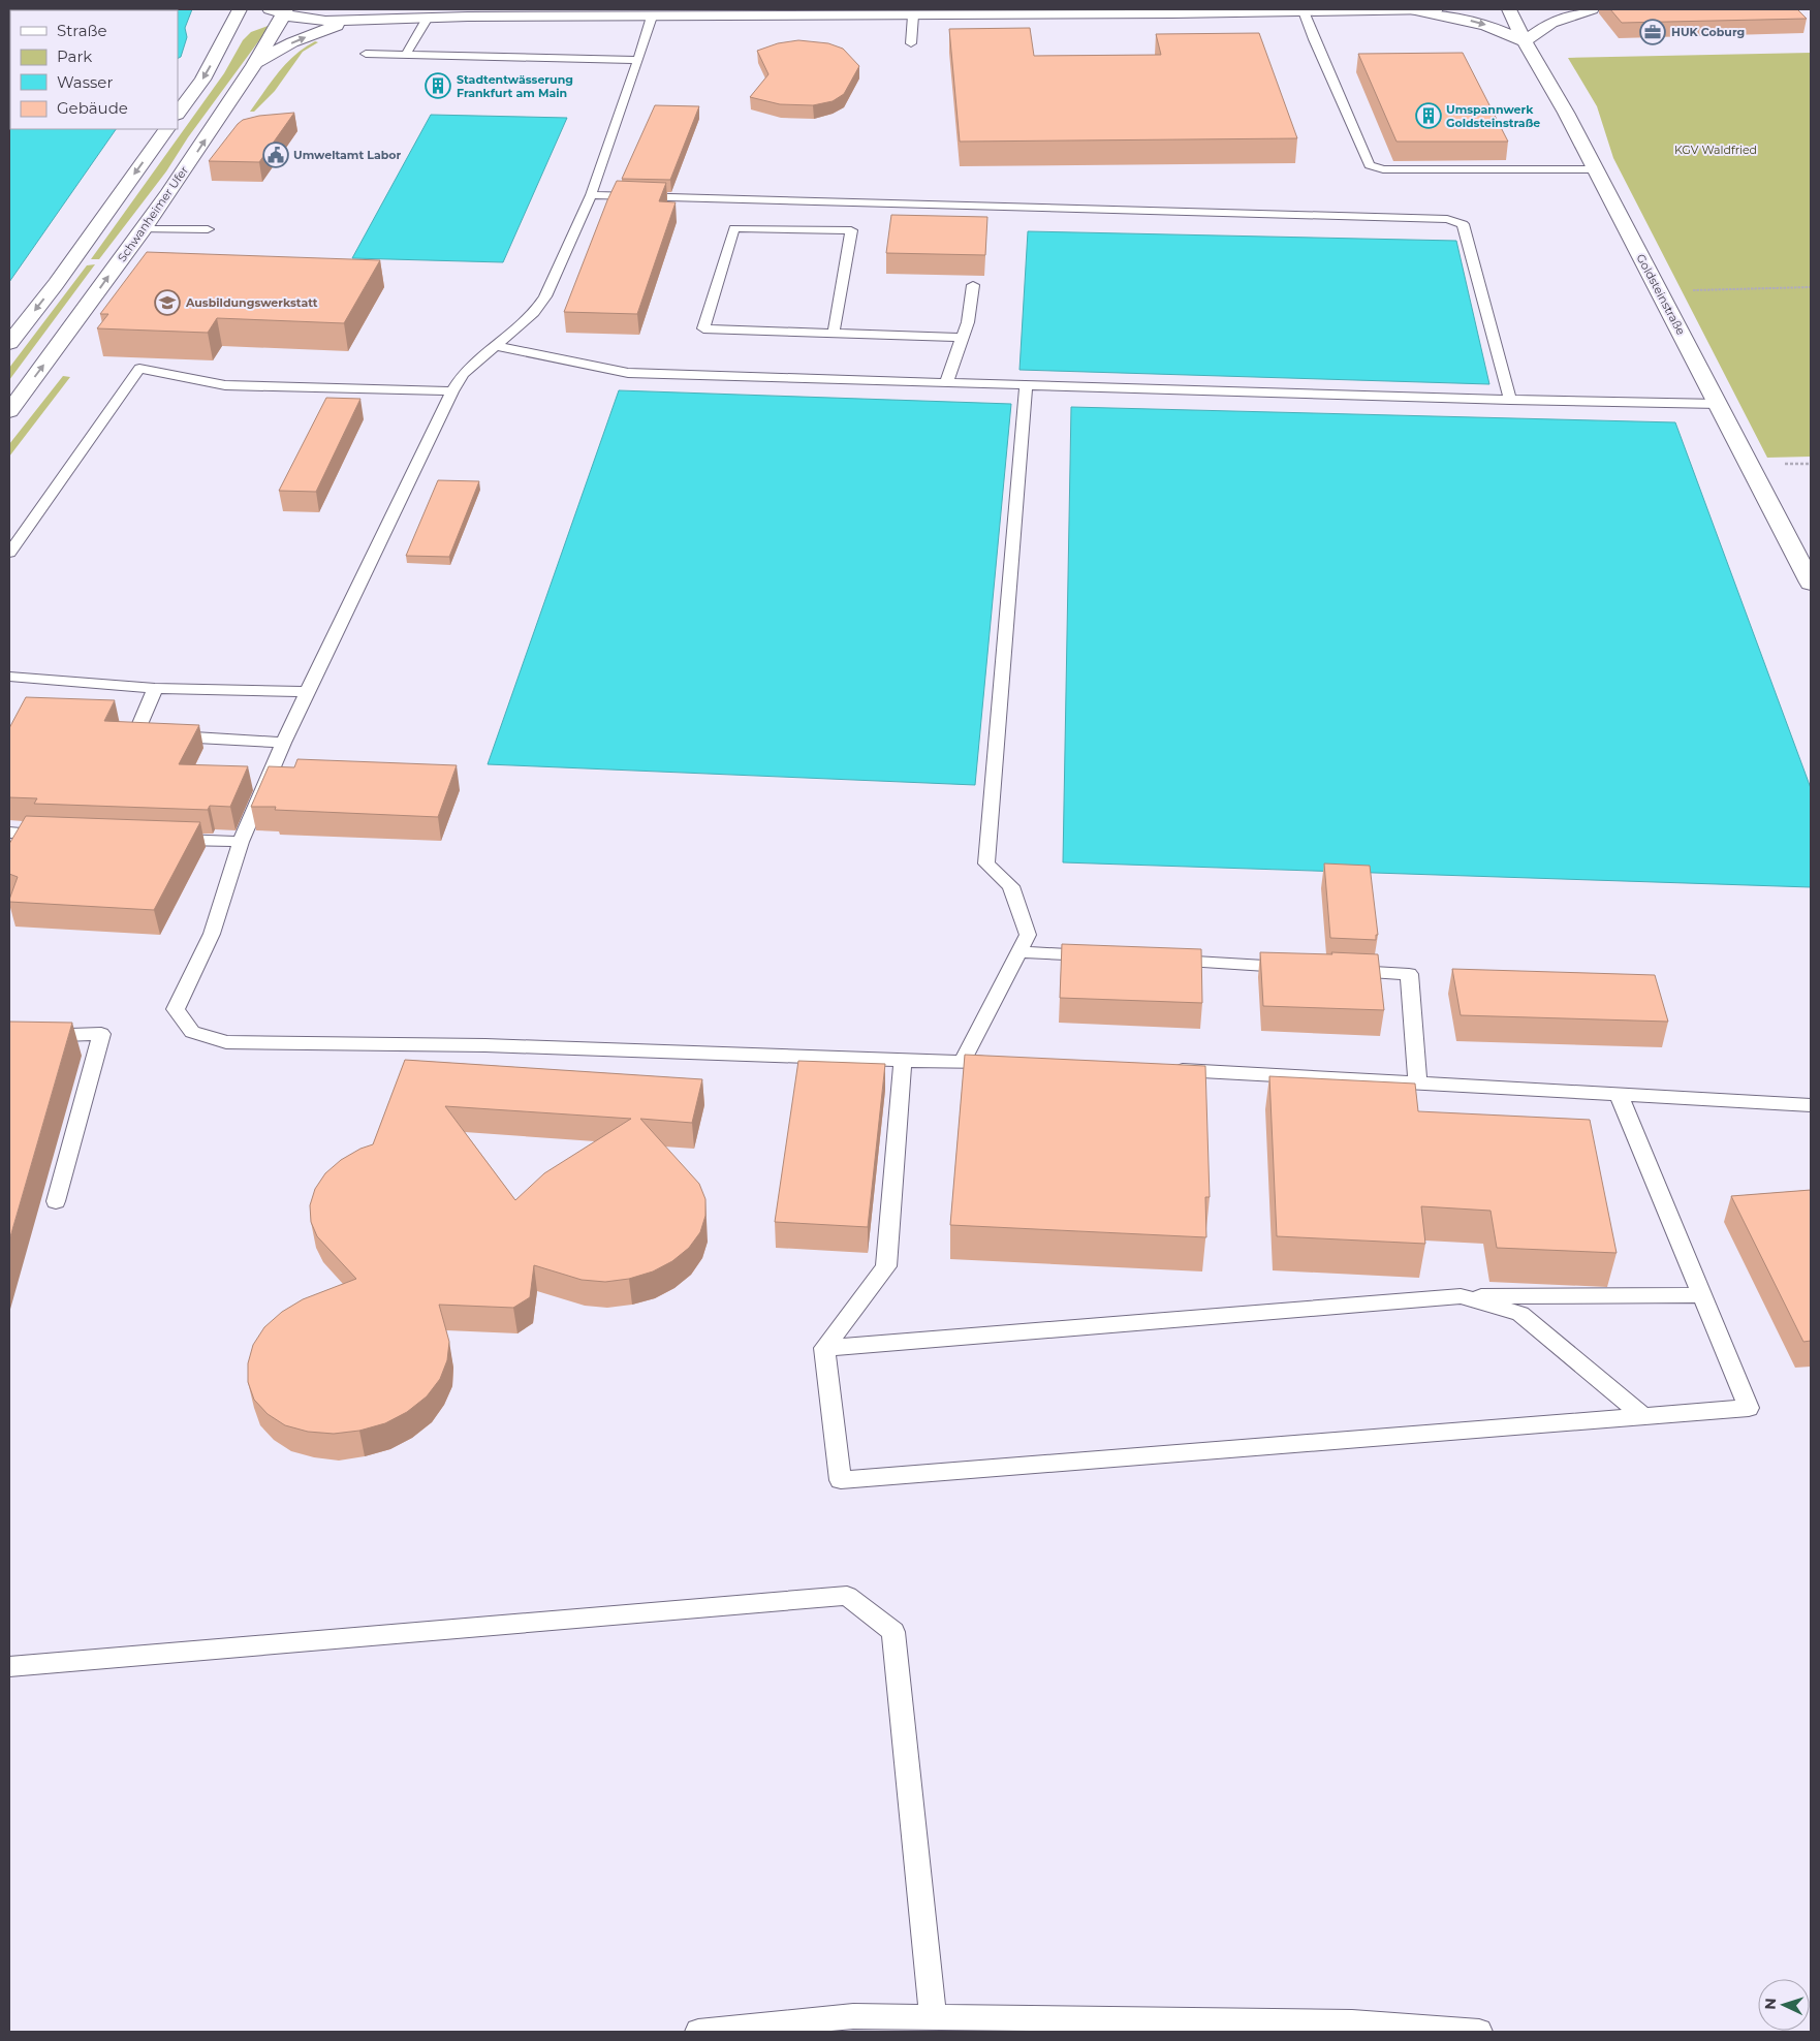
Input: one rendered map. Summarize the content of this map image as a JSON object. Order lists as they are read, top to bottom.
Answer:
{
  "streets": {
    "main road": ["Schwanheimer Ufer", "Goldsteinstraße"]
  },
  "parks": ["KGV Waldfried"],
  "places": {
    "office": ["HUK Coburg"],
    "building": ["Stadtentwässerung Frankfurt am Main", "Umspannwerk Goldsteinstraße"],
    "public building": ["Umweltamt Labor"],
    "school or university": ["Ausbildungswerkstatt"]
  },
  "legend": [
    "Straße",
    "Park",
    "Wasser",
    "Gebäude"
  ],
  "north": "left"
}
